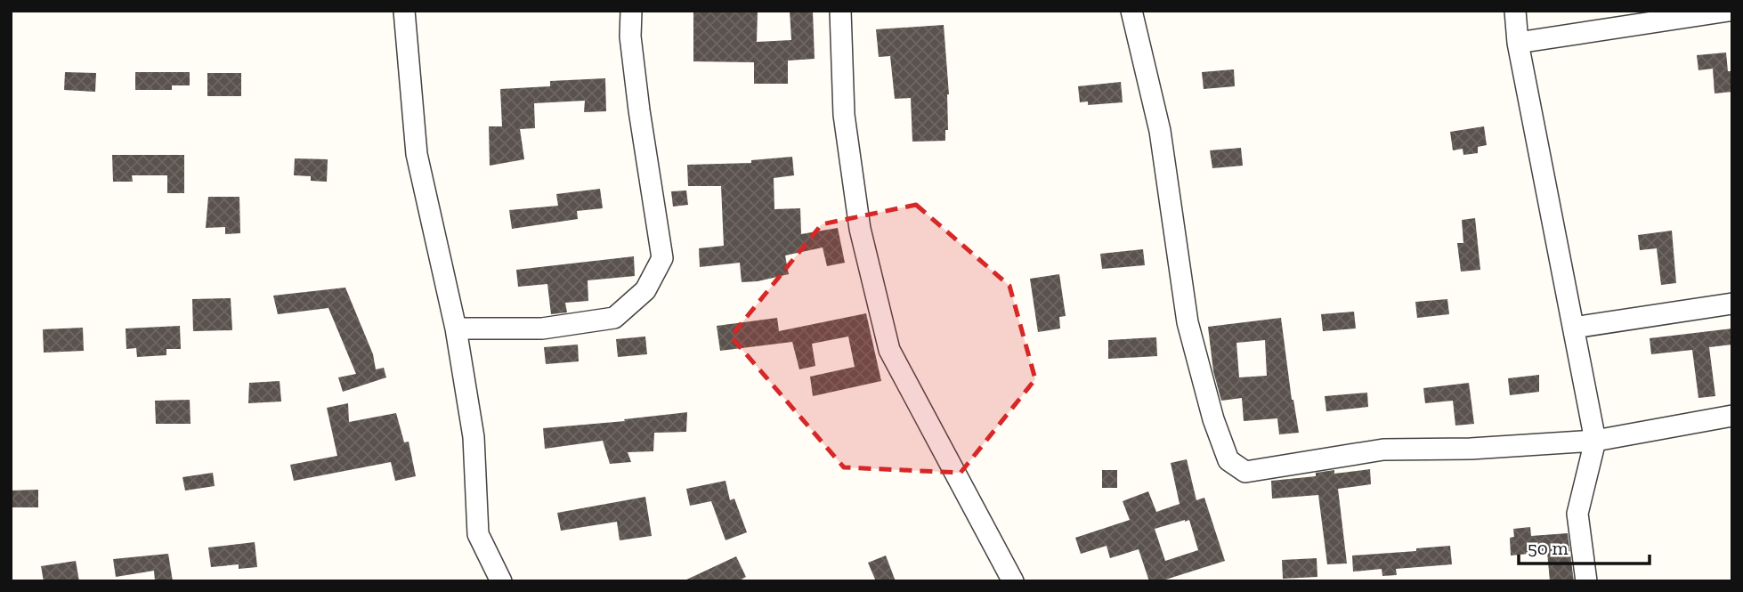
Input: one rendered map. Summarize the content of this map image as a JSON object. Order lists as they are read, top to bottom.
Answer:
{
  "scale_bar": "50 m"
}
